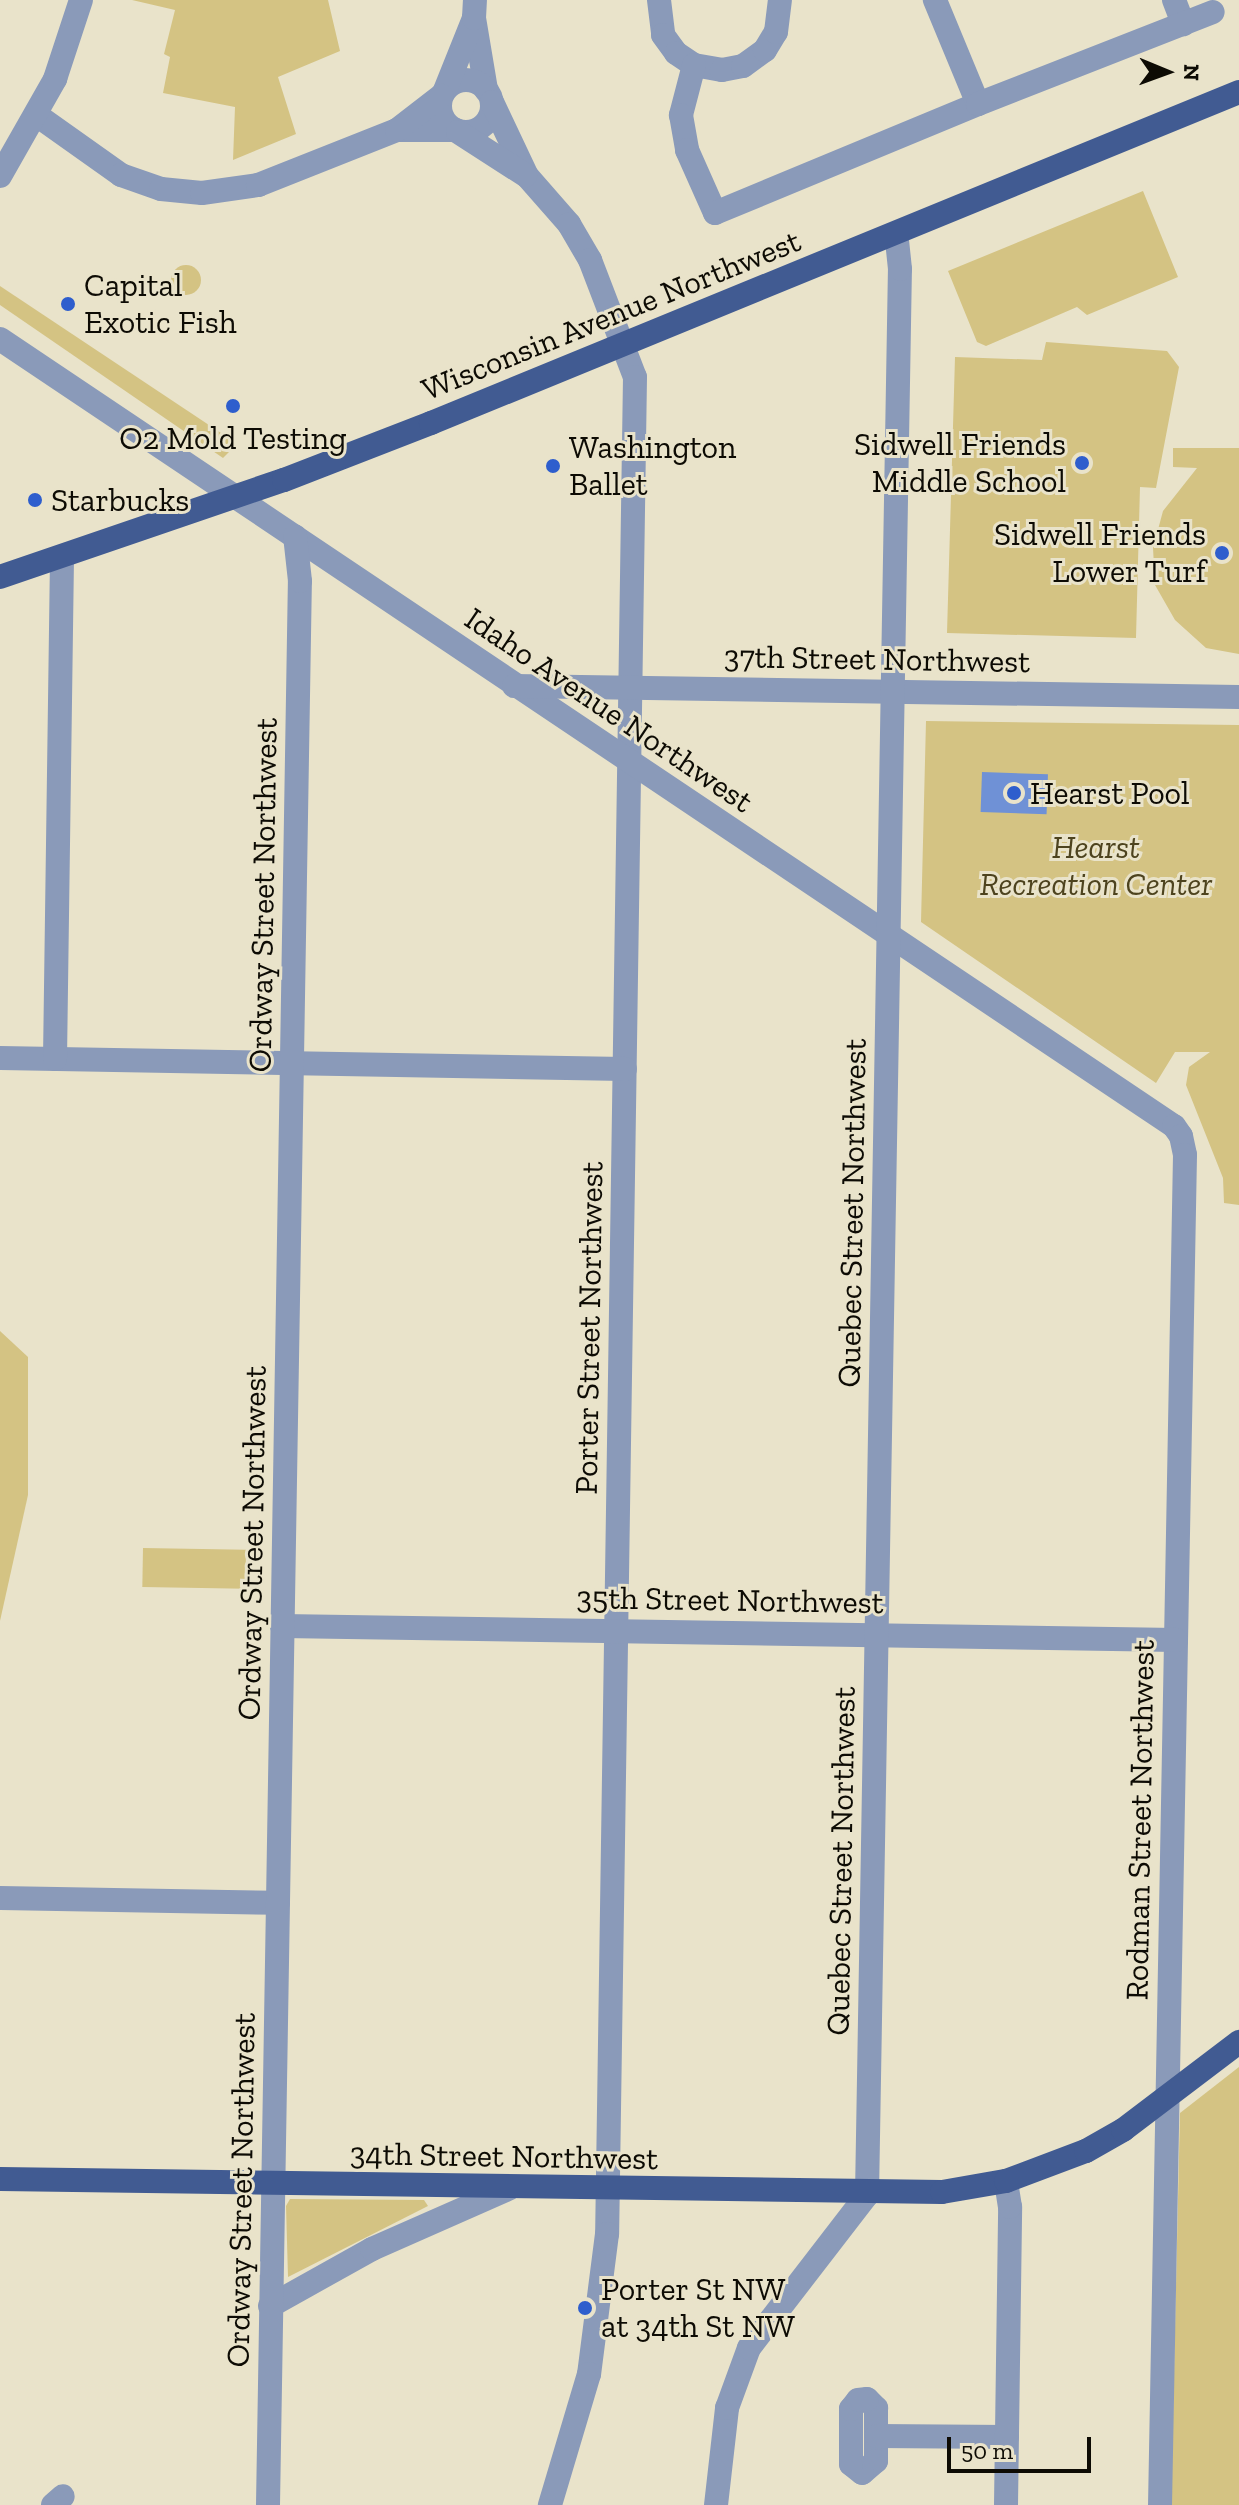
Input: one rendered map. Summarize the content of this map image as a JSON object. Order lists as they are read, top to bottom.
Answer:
{
  "streets": {
    "main road": ["Wisconsin Avenue Northwest", "34th Street Northwest"],
    "street": [
      "37th Street Northwest",
      "Idaho Avenue Northwest",
      "Ordway Street Northwest",
      "Quebec Street Northwest",
      "Porter Street Northwest",
      "35th Street Northwest",
      "Rodman Street Northwest"
    ]
  },
  "crossings": [
    ["Wisconsin Avenue Northwest", "Idaho Avenue Northwest"],
    ["Wisconsin Avenue Northwest", "Quebec Street Northwest"],
    ["Wisconsin Avenue Northwest", "Porter Street Northwest"],
    ["37th Street Northwest", "Idaho Avenue Northwest"],
    ["37th Street Northwest", "Quebec Street Northwest"],
    ["37th Street Northwest", "Porter Street Northwest"],
    ["Idaho Avenue Northwest", "Ordway Street Northwest"],
    ["Idaho Avenue Northwest", "Quebec Street Northwest"],
    ["Idaho Avenue Northwest", "Porter Street Northwest"],
    ["Idaho Avenue Northwest", "Rodman Street Northwest"],
    ["Ordway Street Northwest", "35th Street Northwest"],
    ["Ordway Street Northwest", "34th Street Northwest"],
    ["Quebec Street Northwest", "35th Street Northwest"],
    ["Quebec Street Northwest", "34th Street Northwest"],
    ["Porter Street Northwest", "35th Street Northwest"],
    ["Porter Street Northwest", "34th Street Northwest"],
    ["35th Street Northwest", "Rodman Street Northwest"],
    ["Rodman Street Northwest", "34th Street Northwest"]
  ],
  "parks": ["Hearst Recreation Center"],
  "places": [
    "Capital Exotic Fish",
    "O2 Mold Testing",
    "Sidwell Friends Middle School",
    "Washington Ballet",
    "Starbucks",
    "Sidwell Friends Lower Turf",
    "Hearst Pool",
    "Porter St NW at 34th St NW"
  ],
  "scale_bar": "50 m",
  "north": "right"
}
